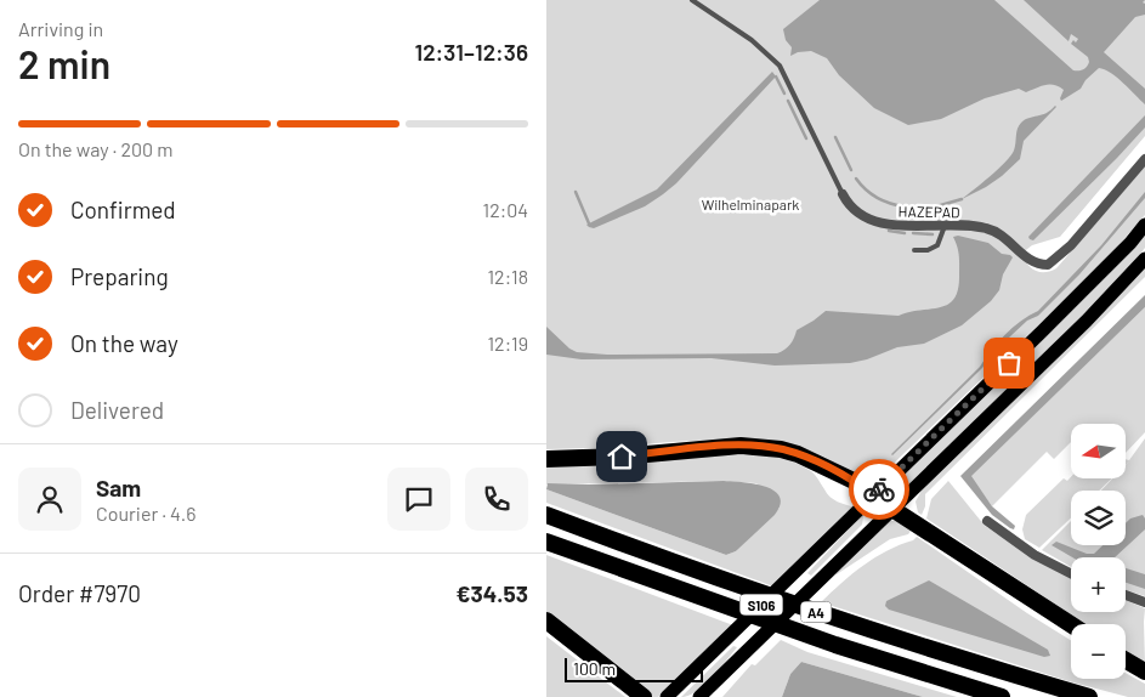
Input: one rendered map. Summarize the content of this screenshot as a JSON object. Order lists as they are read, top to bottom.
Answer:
{
  "streets": {
    "highway": ["A4"],
    "main road": ["S106"],
    "street": ["HAZEPAD"]
  },
  "parks": ["Wilhelminapark"],
  "scale_bar": "100 m",
  "north": "left",
  "page": {
    "heading": ["2 min", "Arriving in", "12:31–12:36"],
    "panel": [
      "Sam",
      "Courier · 4.6",
      "Order #7970",
      "€34.53"
    ],
    "bar": "On the way · 200 m",
    "list": [
      ["Confirmed", "12:04"],
      ["Preparing", "12:18"],
      ["On the way", "12:19"],
      "Delivered"
    ],
    "map_buttons": ["+", "−"],
    "scale": "100 m"
  }
}
